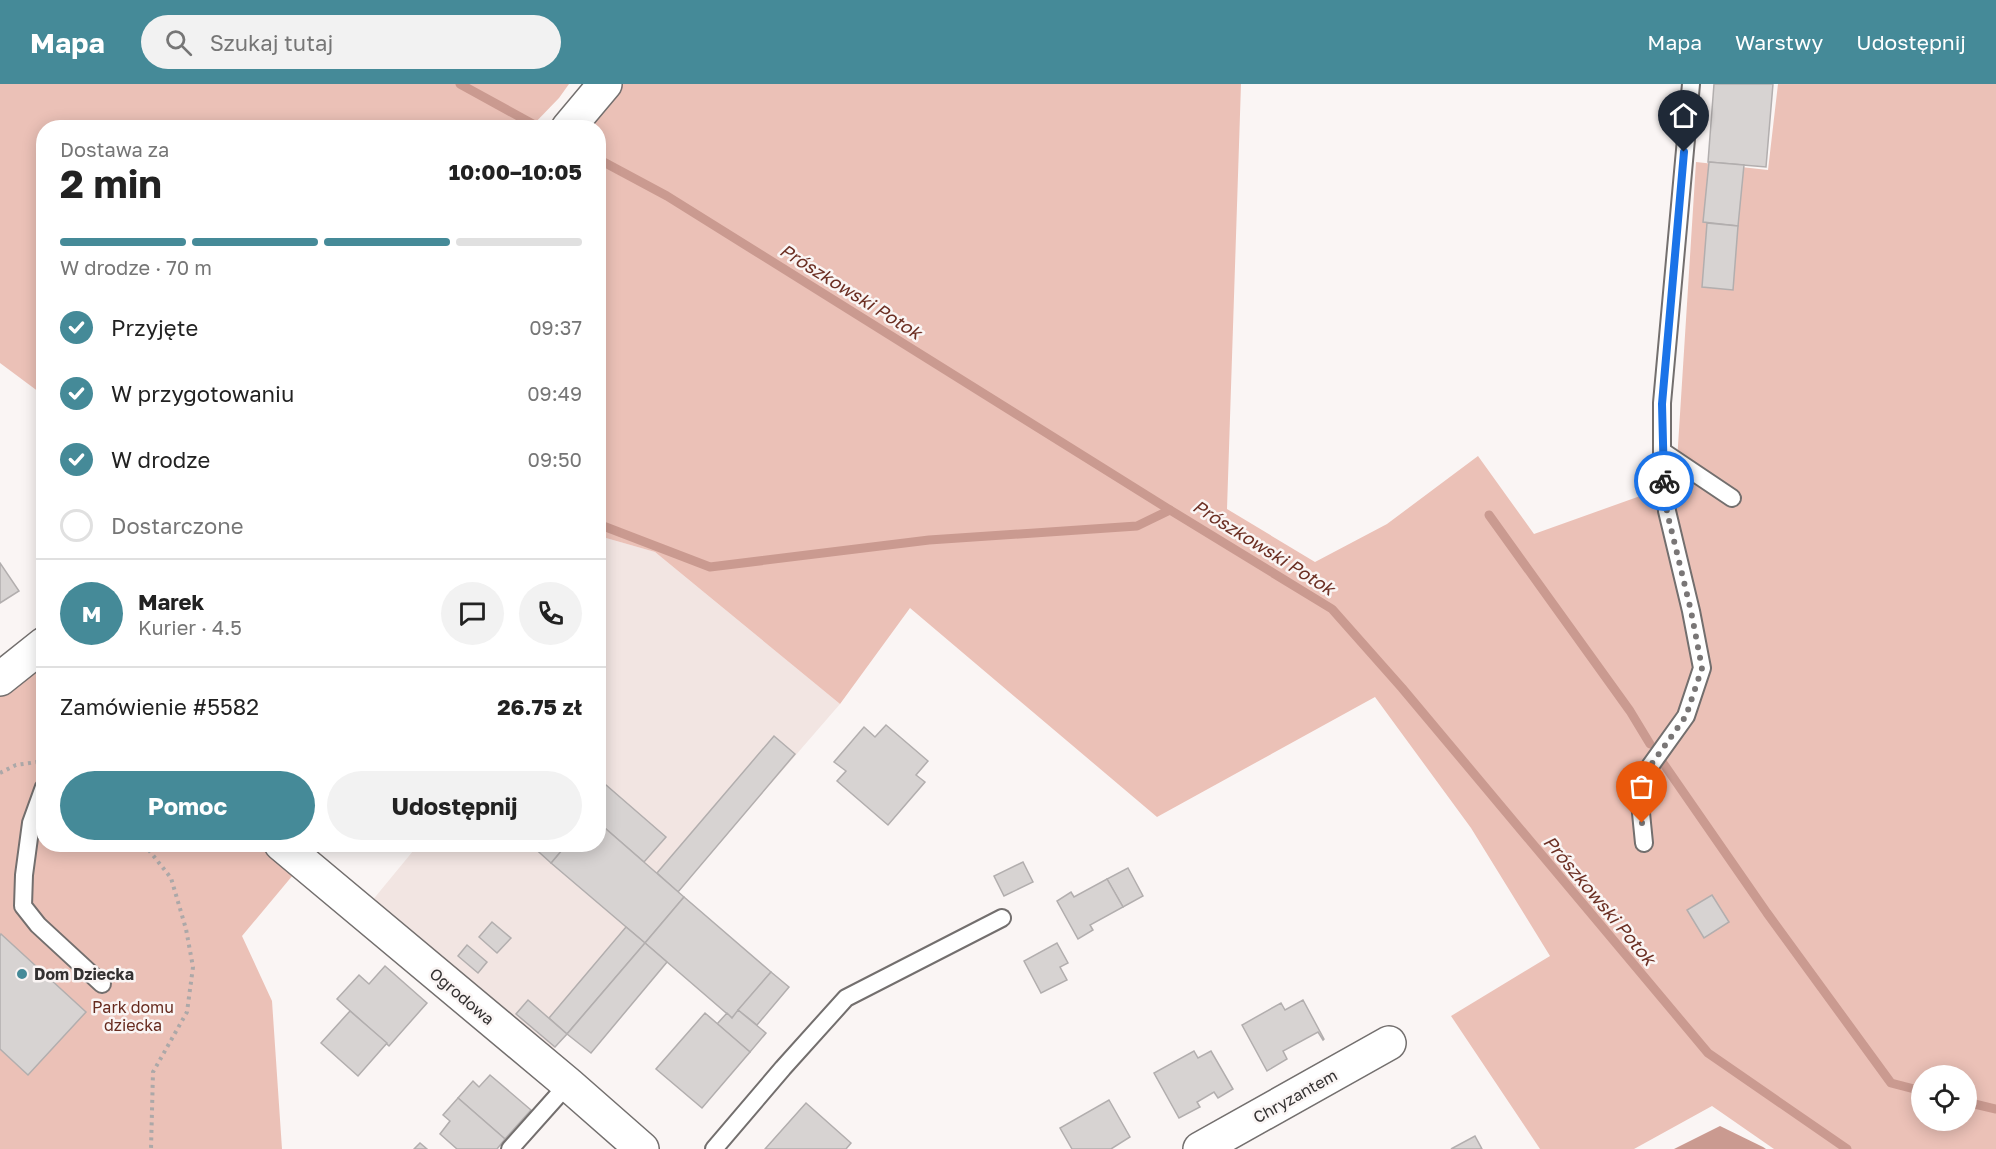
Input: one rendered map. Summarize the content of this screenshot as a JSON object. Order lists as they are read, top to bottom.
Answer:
{
  "streets": {
    "street": ["Ogrodowa", "Chryzantem"]
  },
  "water": ["Prószkowski Potok"],
  "parks": ["Park domu dziecka"],
  "places": ["Dom Dziecka"],
  "page": {
    "header": "Mapa",
    "search": "Szukaj tutaj",
    "nav": ["Mapa", "Warstwy", "Udostępnij"],
    "heading": ["2 min", "Dostawa za", "10:00–10:05"],
    "panel": [
      "Marek",
      "Kurier · 4.5",
      "Zamówienie #5582",
      "26.75 zł"
    ],
    "bar": "W drodze · 70 m",
    "list": [
      ["Przyjęte", "09:37"],
      ["W przygotowaniu", "09:49"],
      ["W drodze", "09:50"],
      "Dostarczone"
    ],
    "round": "M",
    "buttons": ["Pomoc", "Udostępnij"]
  }
}
